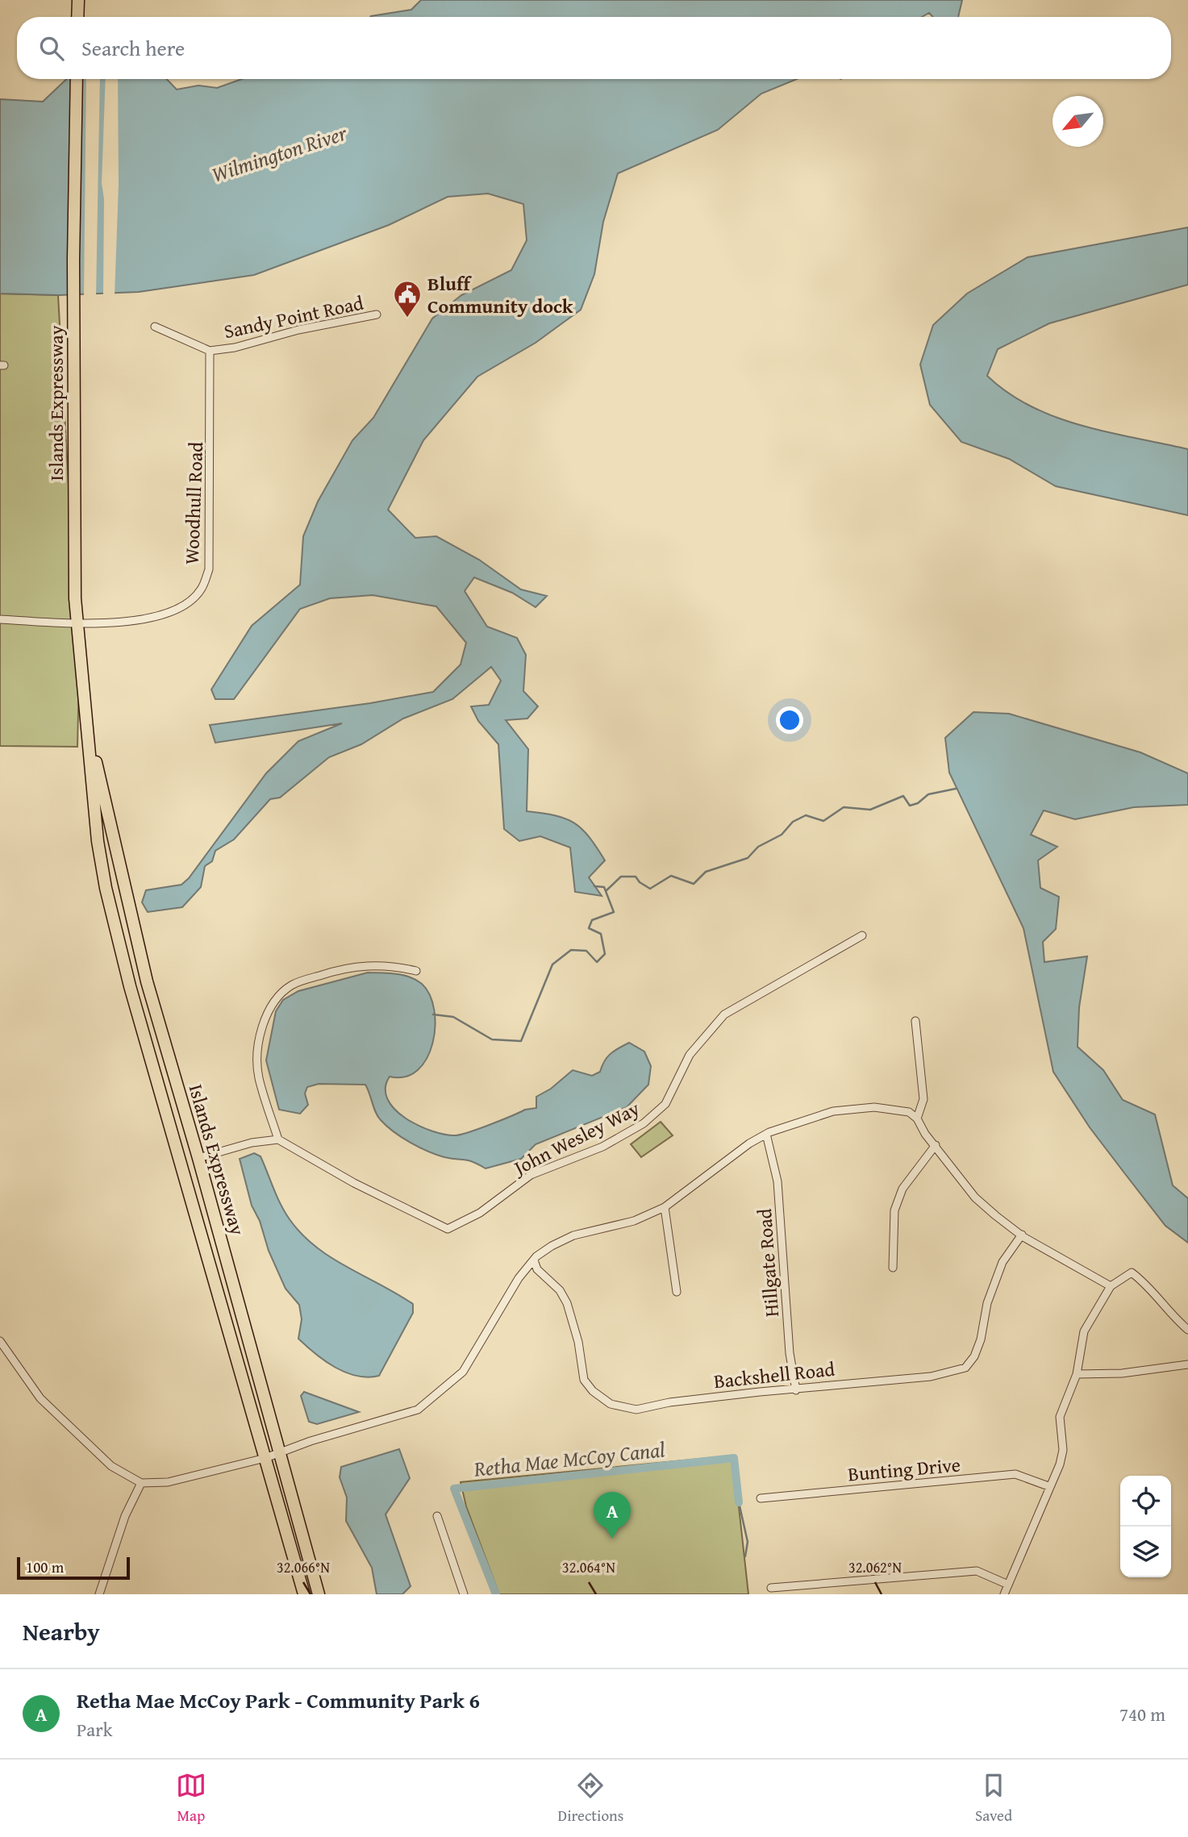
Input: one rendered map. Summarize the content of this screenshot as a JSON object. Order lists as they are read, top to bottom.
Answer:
{
  "streets": {
    "main road": ["Islands Expressway"],
    "street": [
      "Sandy Point Road",
      "Woodhull Road",
      "John Wesley Way",
      "Hillgate Road",
      "Backshell Road",
      "Bunting Drive"
    ]
  },
  "crossings": [
    ["Sandy Point Road", "Woodhull Road"],
    ["Islands Expressway", "Woodhull Road"],
    ["Hillgate Road", "Backshell Road"]
  ],
  "water": ["Wilmington River", "Retha Mae McCoy Canal"],
  "places": {
    "public building": ["Bluff Community dock"]
  },
  "scale_bar": "100 m",
  "north": "bottom left",
  "page": {
    "search": "Search here",
    "pins": "A",
    "scale": "100 m",
    "heading": "Nearby",
    "list": [
      {
        "mark": "A",
        "name": "Retha Mae McCoy Park - Community Park 6",
        "note": "Park",
        "value": "740 m"
      }
    ],
    "nav": ["Map", "Directions", "Saved"]
  },
  "coordinates": ["32.066°N", "32.064°N", "32.062°N"]
}
